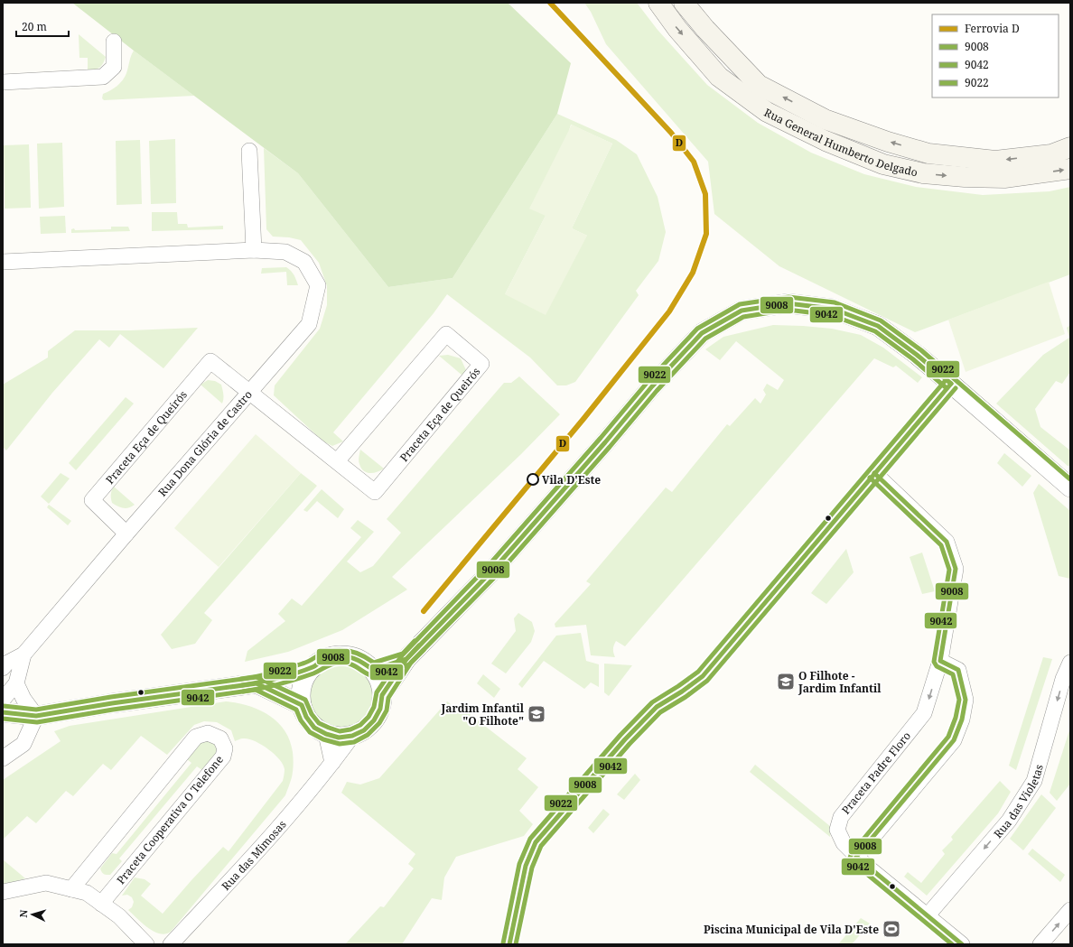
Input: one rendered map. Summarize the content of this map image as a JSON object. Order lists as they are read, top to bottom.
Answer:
{
  "streets": {
    "main road": ["Rua General Humberto Delgado"],
    "street": [
      "Praceta Eça de Queirós",
      "Rua Dona Glória de Castro",
      "Praceta Padre Floro",
      "Rua das Violetas",
      "Praceta Cooperativa O Telefone",
      "Rua das Mimosas"
    ]
  },
  "crossings": [
    ["Praceta Eça de Queirós", "Rua Dona Glória de Castro"],
    ["Praceta Padre Floro", "Rua das Violetas"]
  ],
  "one_way": ["Praceta Padre Floro", "Rua das Violetas"],
  "places": {
    "other": ["Vila D'Este"],
    "school or university": ["O Filhote - Jardim Infantil", "Jardim Infantil \"O Filhote\""],
    "sports": ["Piscina Municipal de Vila D'Este"]
  },
  "lines": [
    "rail line D",
    "transit line 9022",
    "transit line 9008",
    "transit line 9042"
  ],
  "legend": [
    "Ferrovia D",
    "9008",
    "9042",
    "9022"
  ],
  "scale_bar": "20 m",
  "north": "left"
}
